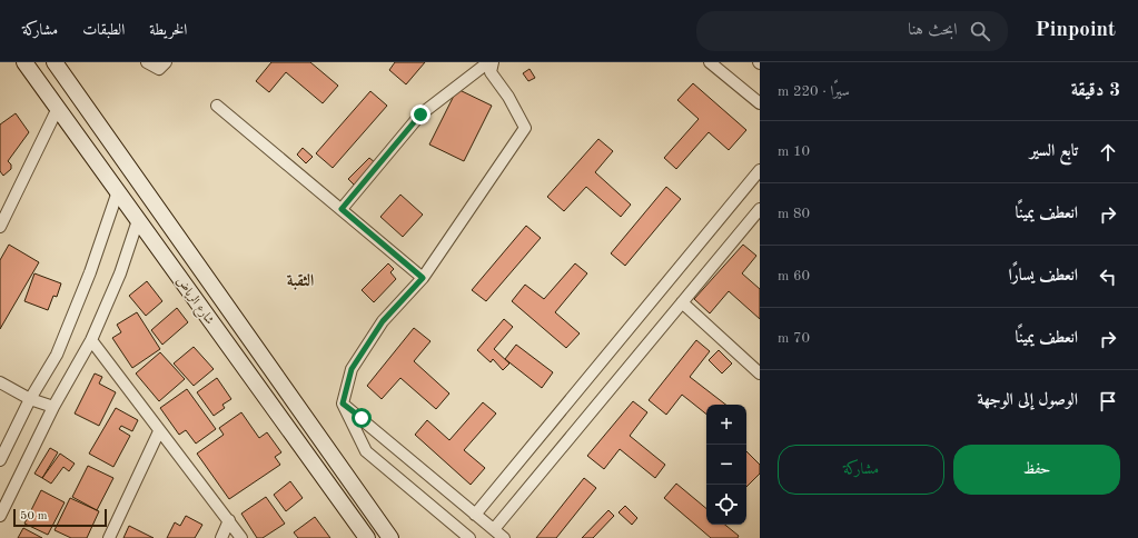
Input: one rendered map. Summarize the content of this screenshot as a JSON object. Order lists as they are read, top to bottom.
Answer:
{
  "streets": {
    "main road": ["شارع الرياض"]
  },
  "districts": ["الثقبة"],
  "scale_bar": "50 m",
  "page": {
    "header": "Pinpoint",
    "search": "ابحث هنا",
    "nav": ["الخريطة", "الطبقات", "مشاركة"],
    "heading": ["3 دقيقة", "سيرًا · 220 m"],
    "list": [
      ["تابع السير", "10 m"],
      ["انعطف يمينًا", "80 m"],
      ["انعطف يسارًا", "60 m"],
      ["انعطف يمينًا", "70 m"],
      "الوصول إلى الوجهة"
    ],
    "map_buttons": ["+", "−"],
    "buttons": ["حفظ", "مشاركة"],
    "scale": "50 m"
  }
}
